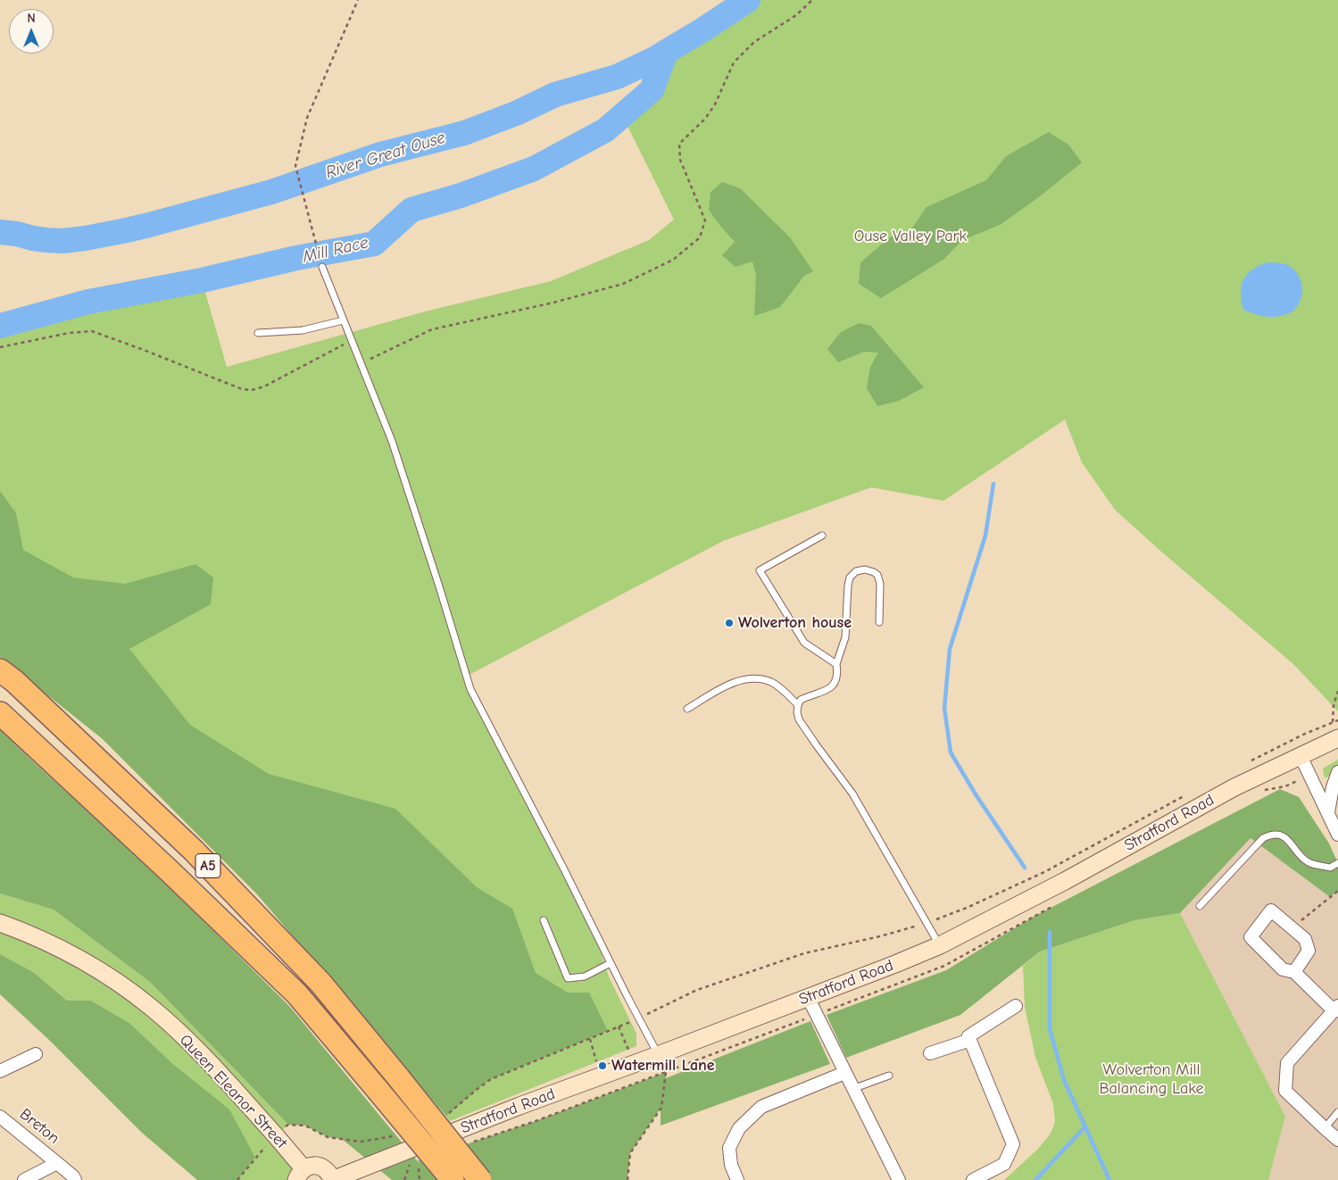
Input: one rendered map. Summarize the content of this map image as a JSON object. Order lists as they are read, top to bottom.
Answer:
{
  "streets": {
    "highway": ["A5"],
    "street": ["Stratford Road", "Queen Eleanor Street", "Breton"]
  },
  "water": ["River Great Ouse", "Mill Race"],
  "parks": ["Ouse Valley Park", "Wolverton Mill Balancing Lake"],
  "places": ["Wolverton house", "Watermill Lane"],
  "north": "top"
}
